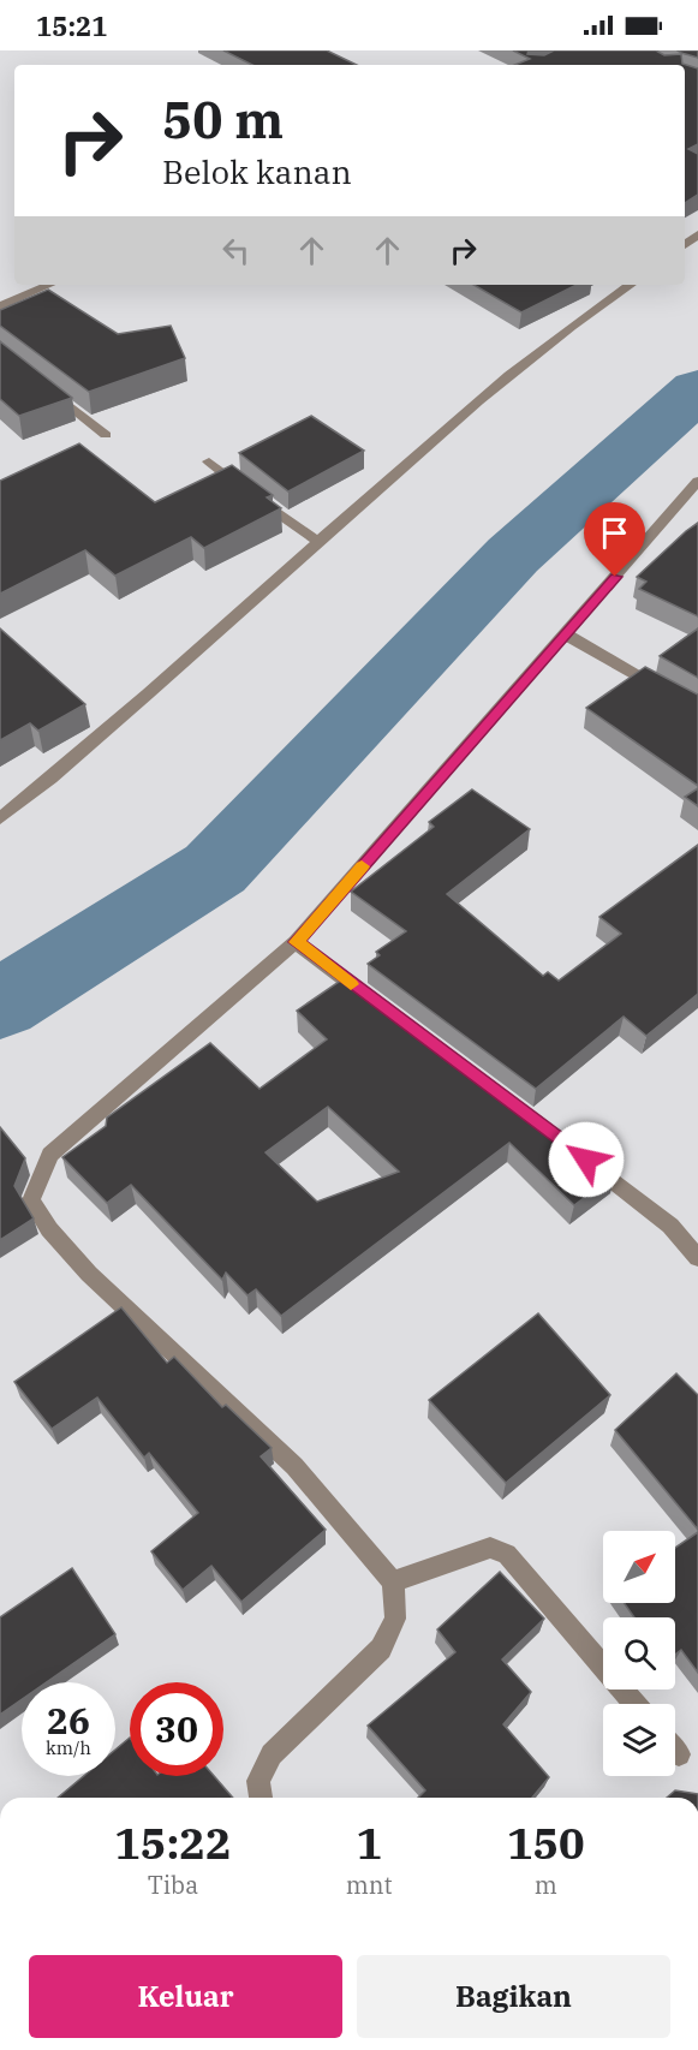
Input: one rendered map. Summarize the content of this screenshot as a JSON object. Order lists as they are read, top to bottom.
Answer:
{
  "north": "top right",
  "page": {
    "status": "15:21",
    "turn": ["50 m", "Belok kanan"],
    "speed": "26 km/h",
    "limit": "30",
    "eta": [
      "15:22",
      "Tiba",
      "1",
      "mnt",
      "150",
      "m"
    ],
    "buttons": ["Keluar", "Bagikan"]
  }
}
